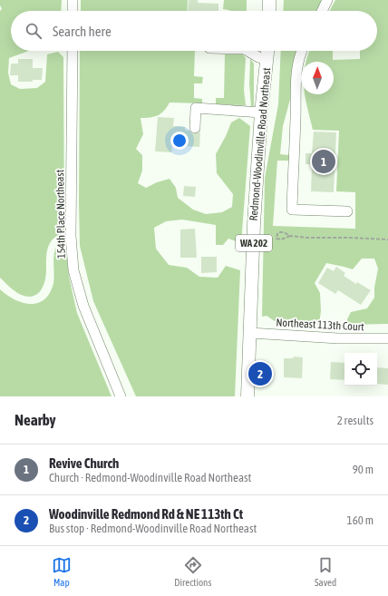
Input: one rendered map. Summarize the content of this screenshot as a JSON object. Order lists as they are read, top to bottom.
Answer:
{
  "streets": {
    "main road": ["Redmond-Woodinville Road Northeast", "WA 202"],
    "street": ["154th Place Northeast", "Northeast 113th Court"]
  },
  "crossings": [
    ["Redmond-Woodinville Road Northeast", "Northeast 113th Court"]
  ],
  "north": "top",
  "page": {
    "search": "Search here",
    "pins": ["1", "2"],
    "heading": ["Nearby", "2 results"],
    "list": [
      {
        "mark": "1",
        "name": "Revive Church",
        "note": "Church · Redmond-Woodinville Road Northeast",
        "value": "90 m"
      },
      {
        "mark": "2",
        "name": "Woodinville Redmond Rd & NE 113th Ct",
        "note": "Bus stop · Redmond-Woodinville Road Northeast",
        "value": "160 m"
      }
    ],
    "nav": ["Map", "Directions", "Saved"]
  }
}
